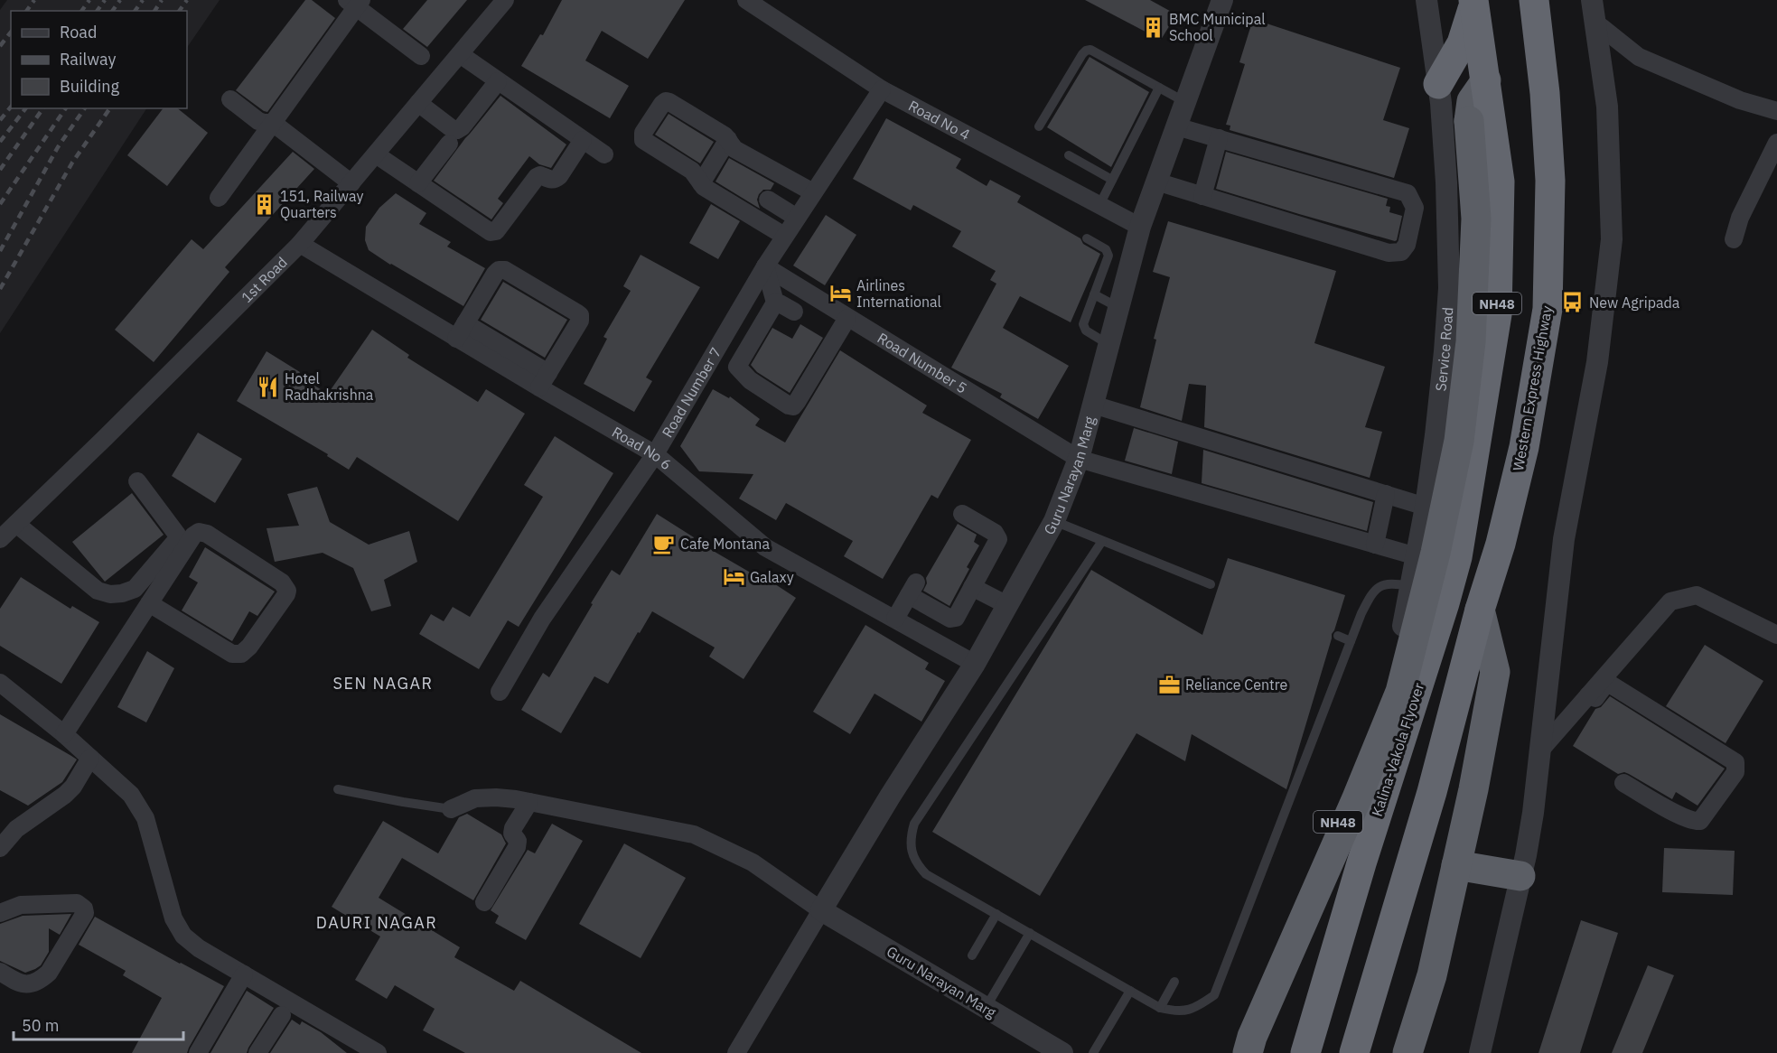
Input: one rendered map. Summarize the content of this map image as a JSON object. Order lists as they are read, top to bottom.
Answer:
{
  "streets": {
    "highway": ["NH48", "Western Express Highway", "Kalina-Vakola Flyover"],
    "street": [
      "Road No 4",
      "1st Road",
      "Service Road",
      "Road Number 5",
      "Road Number 7",
      "Road No 6",
      "Guru Narayan Marg"
    ]
  },
  "crossings": [
    ["Road No 4", "Road Number 7"],
    ["Road No 4", "Guru Narayan Marg"],
    ["1st Road", "Road No 6"],
    ["NH48", "Service Road"],
    ["NH48", "Kalina-Vakola Flyover"],
    ["Service Road", "Road Number 5"],
    ["Road Number 5", "Road Number 7"],
    ["Road Number 5", "Guru Narayan Marg"],
    ["Road Number 7", "Road No 6"],
    ["Road No 6", "Guru Narayan Marg"]
  ],
  "districts": ["SEN NAGAR", "DAURI NAGAR"],
  "places": {
    "building": ["BMC Municipal School", "151, Railway Quarters"],
    "hotel": ["Airlines International", "Galaxy"],
    "bus stop": ["New Agripada"],
    "restaurant": ["Hotel Radhakrishna"],
    "cafe": ["Cafe Montana"],
    "office": ["Reliance Centre"]
  },
  "legend": ["Road", "Railway", "Building"],
  "scale_bar": "50 m"
}
